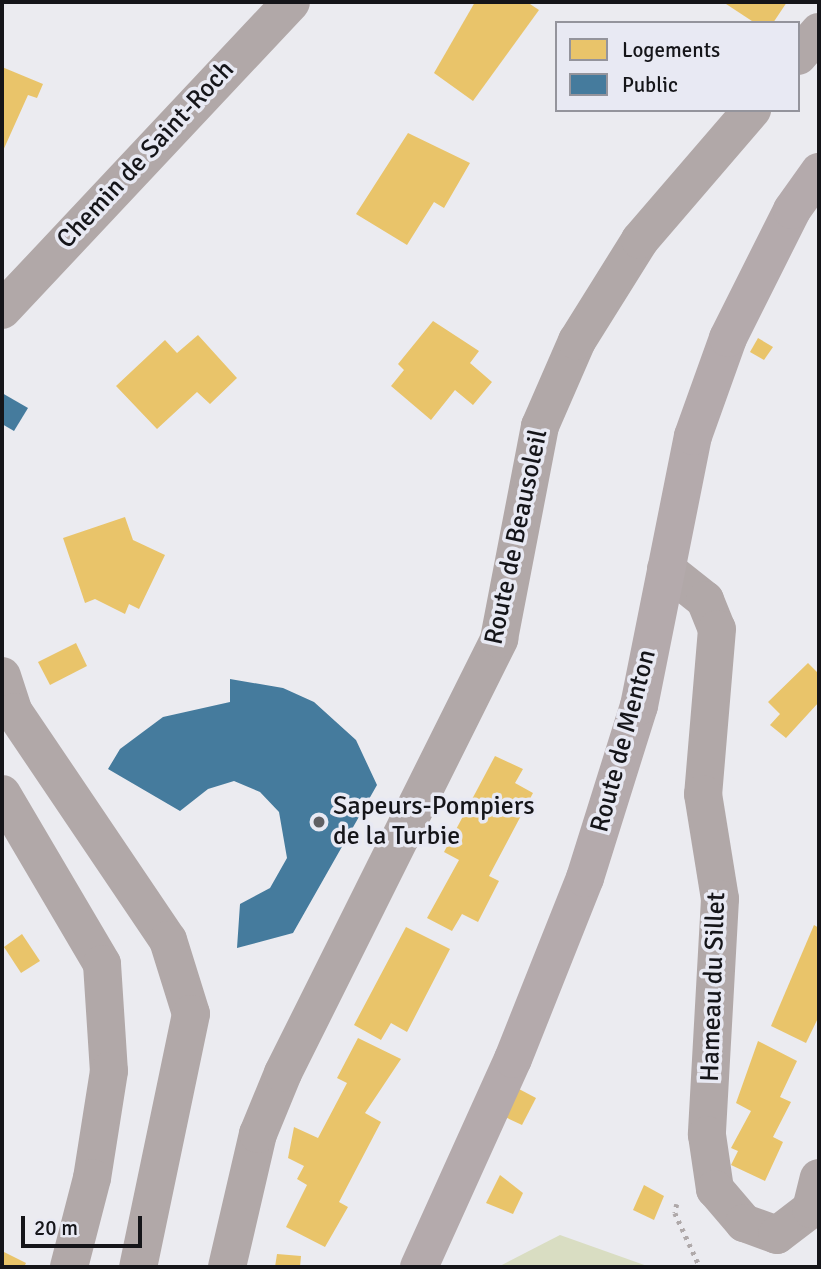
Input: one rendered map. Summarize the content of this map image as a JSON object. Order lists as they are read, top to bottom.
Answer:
{
  "streets": {
    "main road": ["Route de Menton"],
    "street": ["Chemin de Saint-Roch", "Route de Beausoleil", "Hameau du Sillet"]
  },
  "crossings": [
    ["Route de Menton", "Hameau du Sillet"]
  ],
  "places": ["Sapeurs-Pompiers de la Turbie"],
  "legend": ["Logements", "Public"],
  "scale_bar": "20 m"
}
